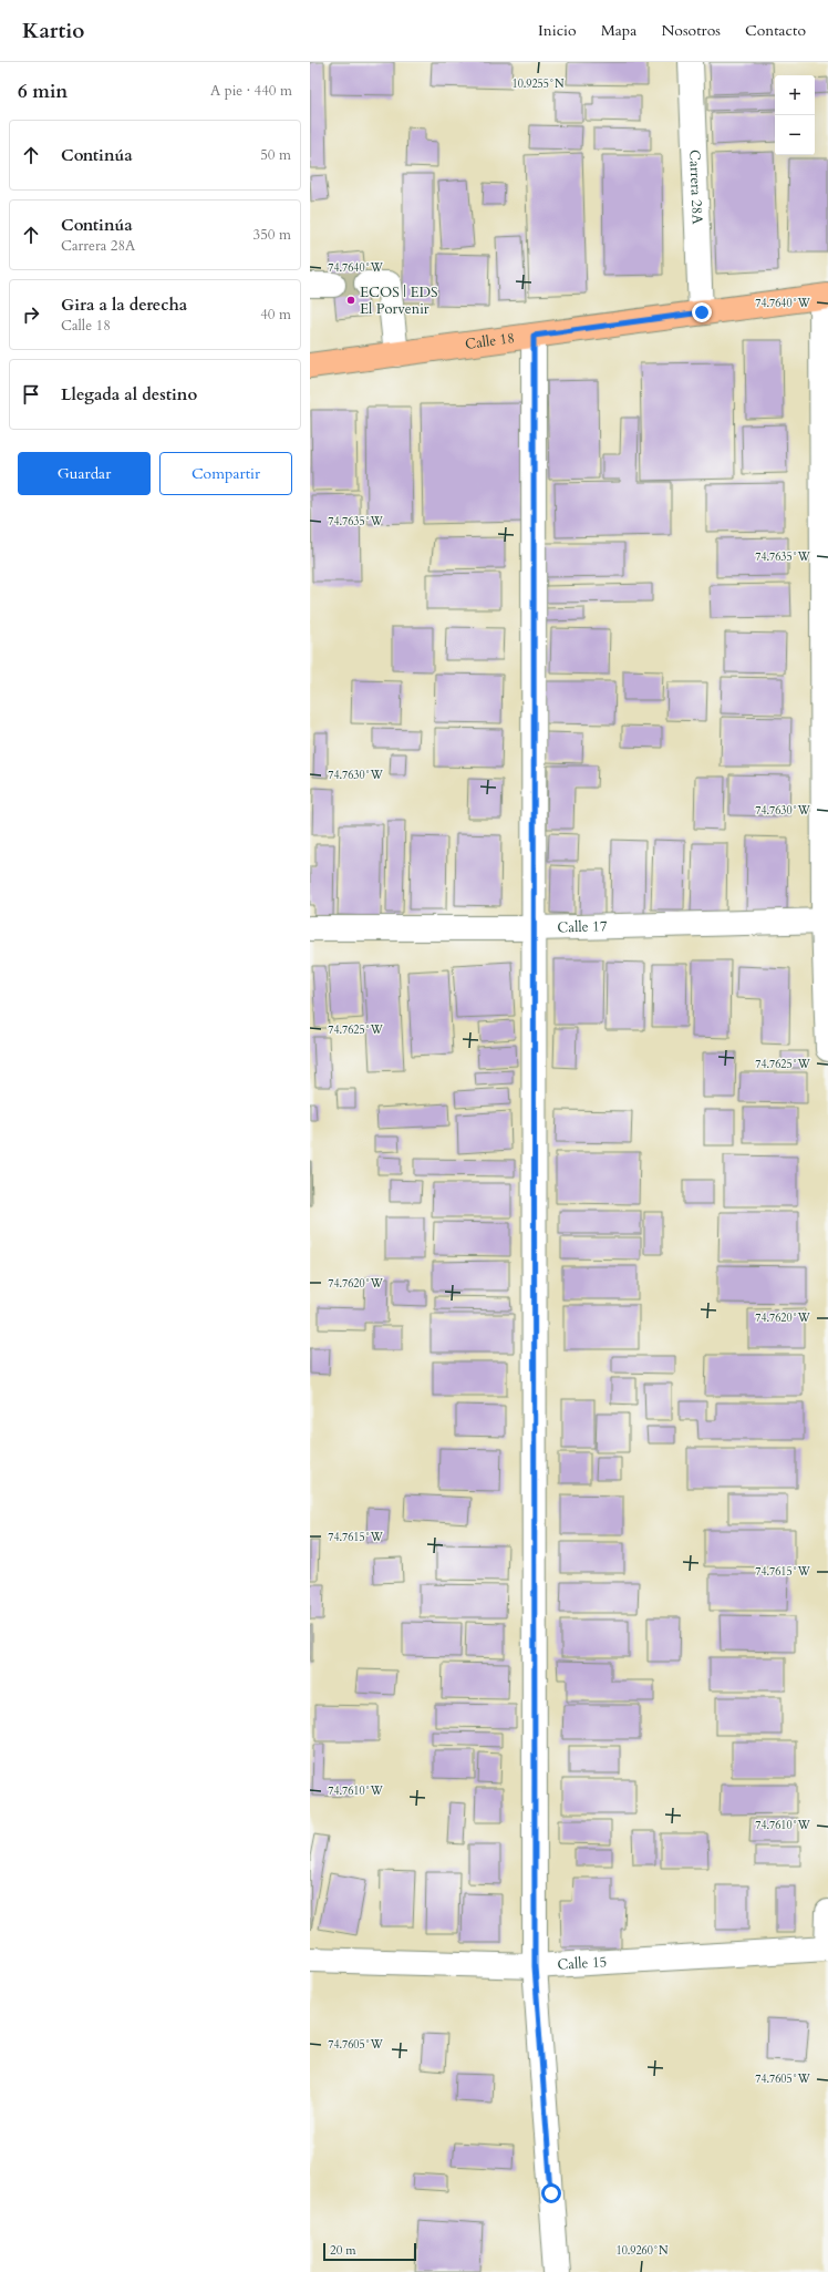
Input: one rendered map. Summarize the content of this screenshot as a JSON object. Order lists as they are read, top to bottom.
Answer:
{
  "streets": {
    "main road": ["Calle 18"],
    "street": ["Carrera 28A", "Calle 17", "Calle 15"]
  },
  "crossings": [
    ["Carrera 28A", "Calle 18"]
  ],
  "places": ["ECOS | EDS El Porvenir"],
  "scale_bar": "20 m",
  "page": {
    "header": "Kartio",
    "nav": [
      "Inicio",
      "Mapa",
      "Nosotros",
      "Contacto"
    ],
    "heading": ["6 min", "A pie · 440 m"],
    "map_buttons": ["+", "−"],
    "list": [
      ["Continúa", "50 m"],
      ["Continúa", "Carrera 28A", "350 m"],
      ["Gira a la derecha", "Calle 18", "40 m"],
      "Llegada al destino"
    ],
    "buttons": ["Guardar", "Compartir"],
    "scale": "20 m"
  },
  "coordinates": [
    "10.9255°N",
    "74.7640°W",
    "74.7635°W",
    "74.7630°W",
    "74.7625°W",
    "74.7620°W",
    "74.7615°W",
    "74.7610°W",
    "74.7605°W",
    "10.9260°N"
  ]
}
